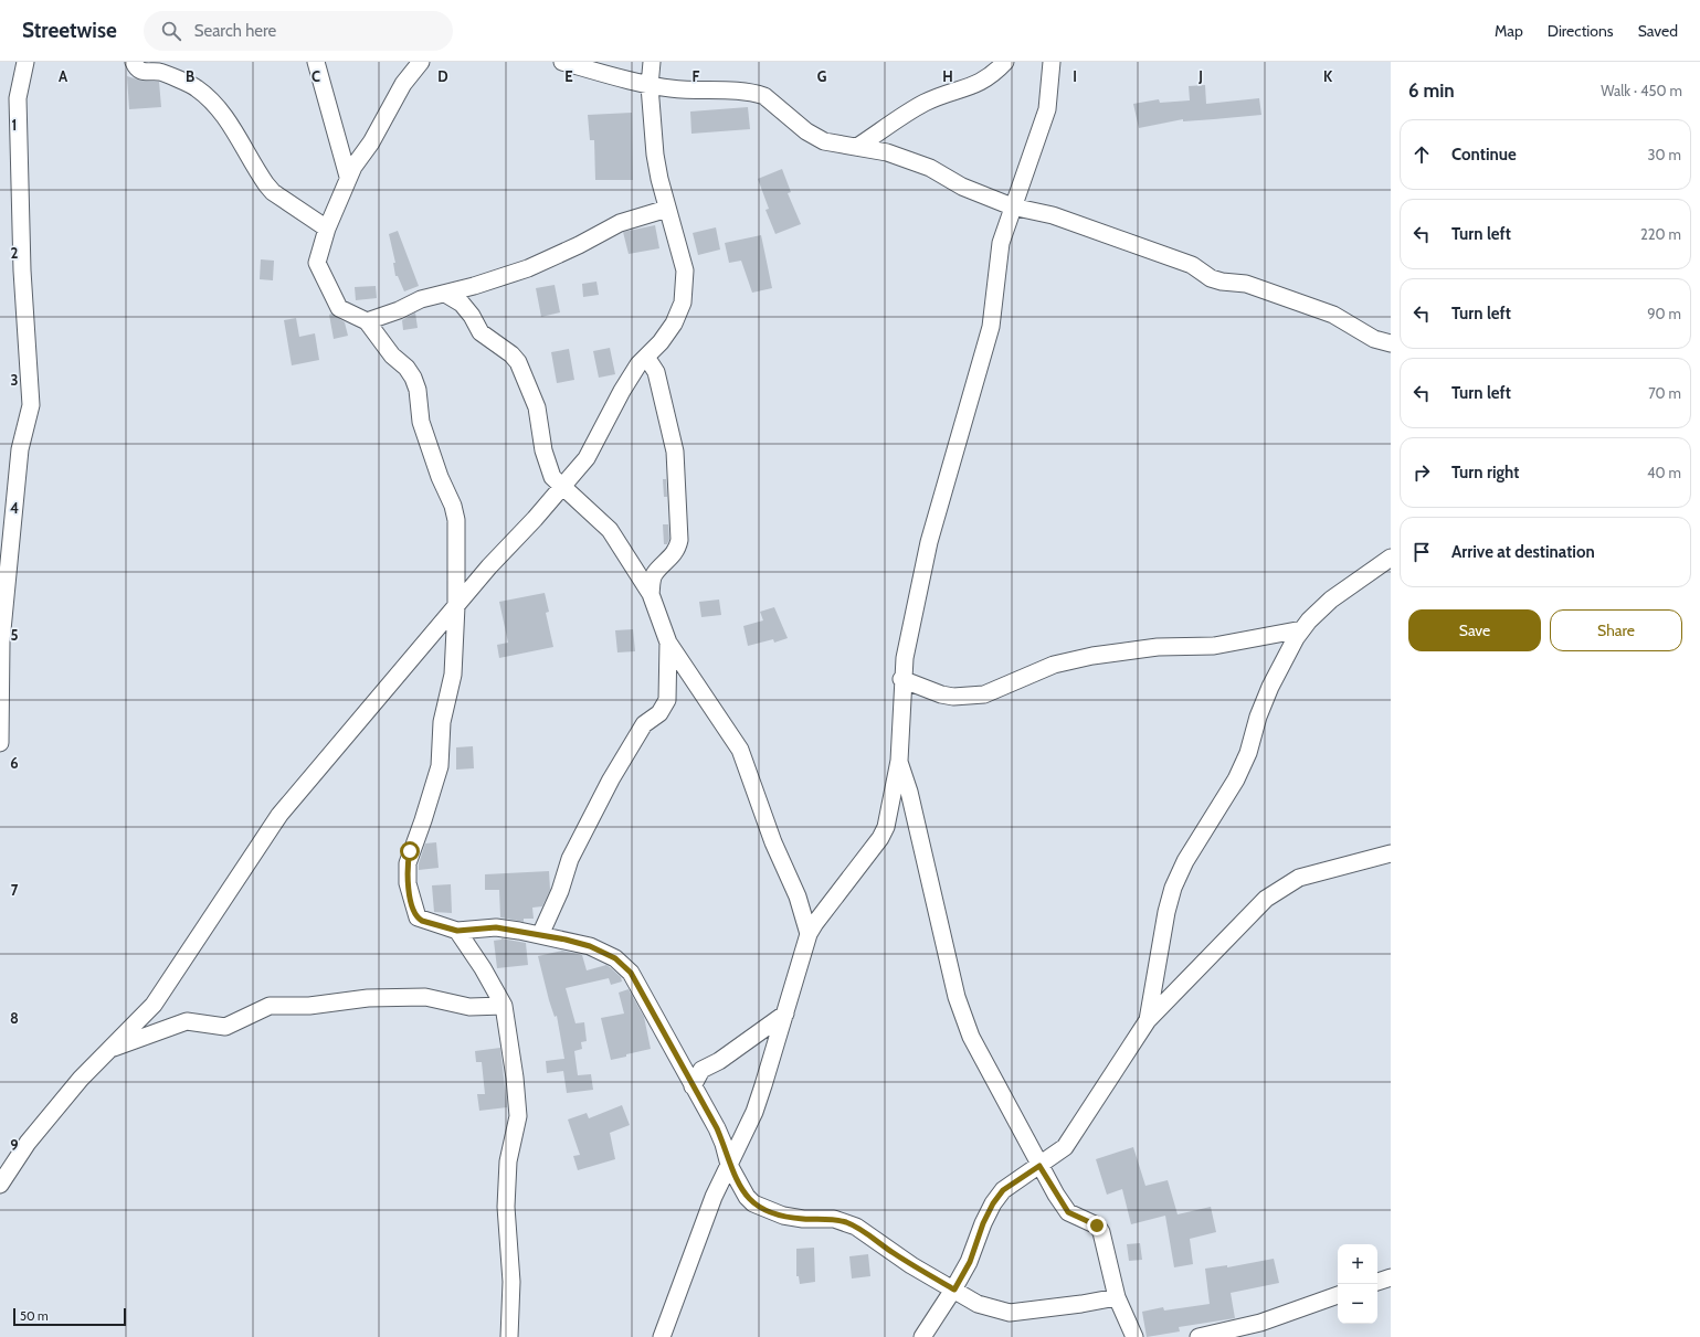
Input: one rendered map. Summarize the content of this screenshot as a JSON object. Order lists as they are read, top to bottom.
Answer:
{
  "scale_bar": "50 m",
  "page": {
    "header": "Streetwise",
    "search": "Search here",
    "nav": ["Map", "Directions", "Saved"],
    "heading": ["6 min", "Walk · 450 m"],
    "list": [
      ["Continue", "30 m"],
      ["Turn left", "220 m"],
      ["Turn left", "90 m"],
      ["Turn left", "70 m"],
      ["Turn right", "40 m"],
      "Arrive at destination"
    ],
    "buttons": ["Save", "Share"],
    "map_buttons": ["+", "−"],
    "scale": "50 m"
  },
  "grid": {
    "columns": [
      "A",
      "B",
      "C",
      "D",
      "E",
      "F",
      "G",
      "H",
      "I",
      "J",
      "K"
    ],
    "rows": [
      "1",
      "2",
      "3",
      "4",
      "5",
      "6",
      "7",
      "8",
      "9"
    ]
  }
}
